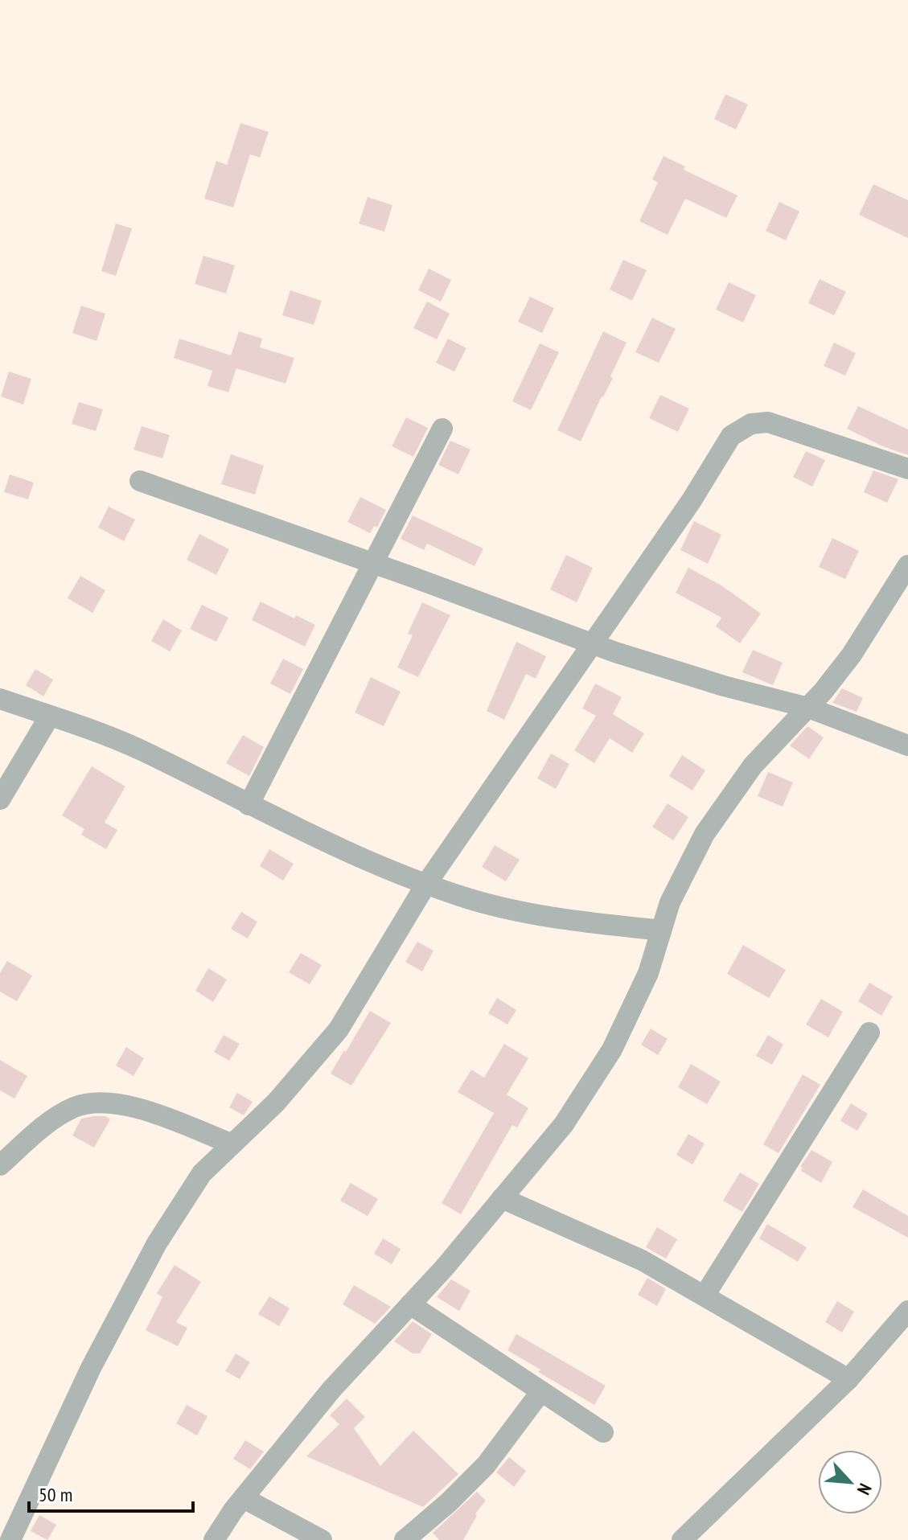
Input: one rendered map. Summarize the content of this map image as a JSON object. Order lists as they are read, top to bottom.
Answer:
{
  "scale_bar": "50 m",
  "north": "bottom right"
}
